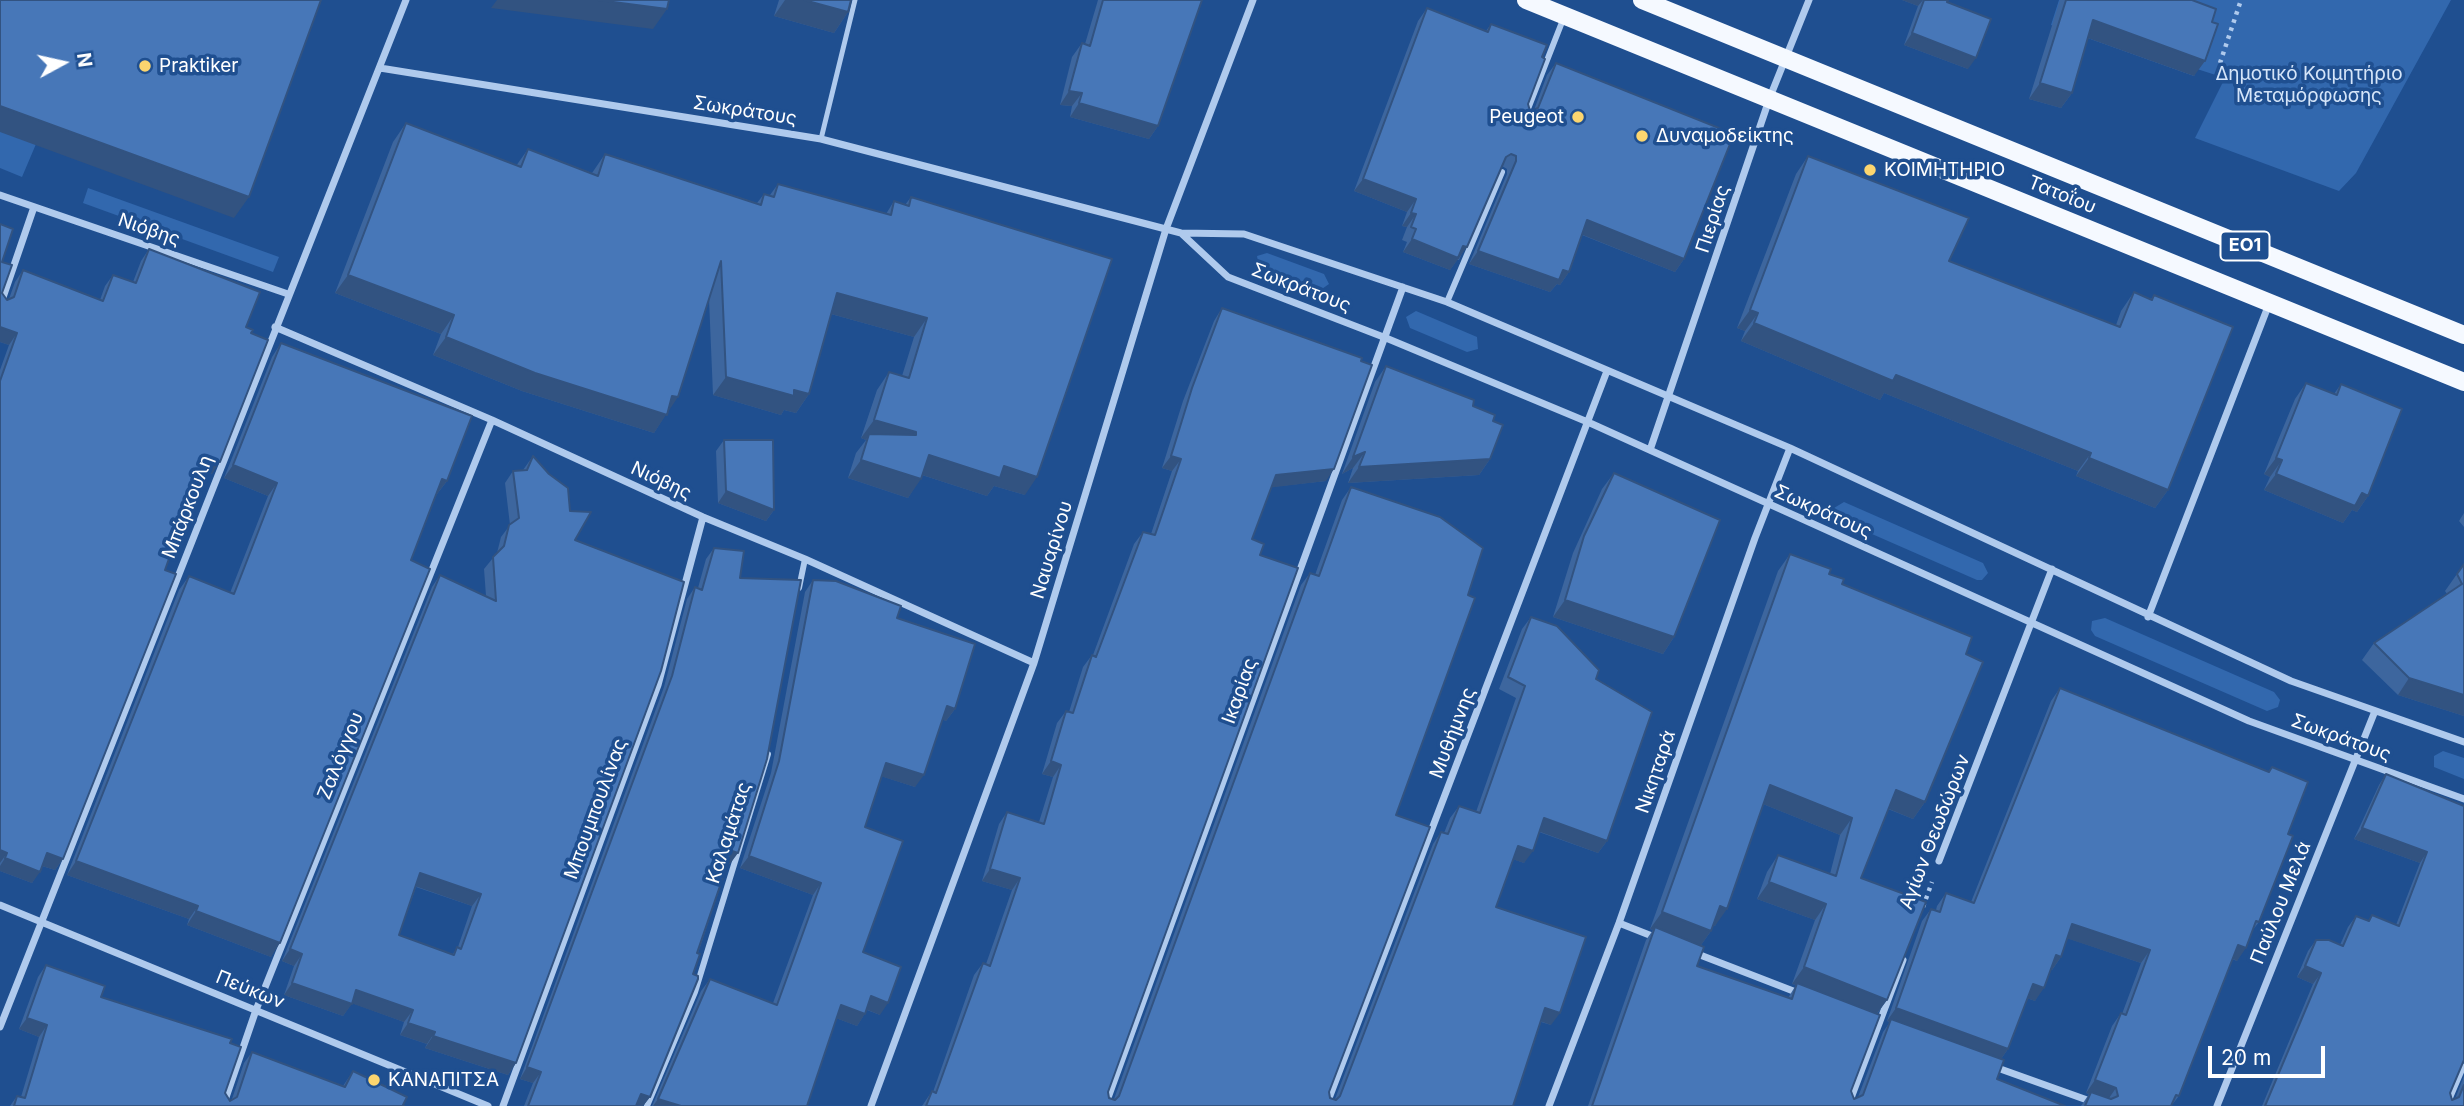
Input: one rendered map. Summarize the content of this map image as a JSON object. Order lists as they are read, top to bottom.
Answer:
{
  "streets": {
    "main road": ["Τατοΐου", "ΕΟ1"],
    "street": [
      "Σωκράτους",
      "Πιερίας",
      "Νιόβης",
      "Μπάρκουλη",
      "Ναυαρίνου",
      "Ικαρίας",
      "Μυθήμνης",
      "Ζαλόγγου",
      "Νικηταρά",
      "Μπουμπουλίνας",
      "Αγίων Θεωδώρων",
      "Καλαμάτας",
      "Παύλου Μελά",
      "Πεύκων"
    ]
  },
  "crossings": [
    ["Σωκράτους", "Πιερίας"],
    ["Σωκράτους", "Μπάρκουλη"],
    ["Σωκράτους", "Ναυαρίνου"],
    ["Σωκράτους", "Ικαρίας"],
    ["Σωκράτους", "Μυθήμνης"],
    ["Σωκράτους", "Νικηταρά"],
    ["Σωκράτους", "Αγίων Θεωδώρων"],
    ["Σωκράτους", "Παύλου Μελά"],
    ["Τατοΐου", "Πιερίας"],
    ["Νιόβης", "Μπάρκουλη"],
    ["Νιόβης", "Ναυαρίνου"],
    ["Νιόβης", "Ζαλόγγου"],
    ["Νιόβης", "Μπουμπουλίνας"],
    ["Μπάρκουλη", "Πεύκων"],
    ["Ζαλόγγου", "Πεύκων"]
  ],
  "parks": ["Δημοτικό Κοιμητήριο Μεταμόρφωσης"],
  "places": [
    "Praktiker",
    "Peugeot",
    "Δυναμοδείκτης",
    "ΚΟΙΜΗΤΗΡΙΟ",
    "ΚΑΝΑΠΙΤΣΑ"
  ],
  "scale_bar": "20 m",
  "north": "right"
}
